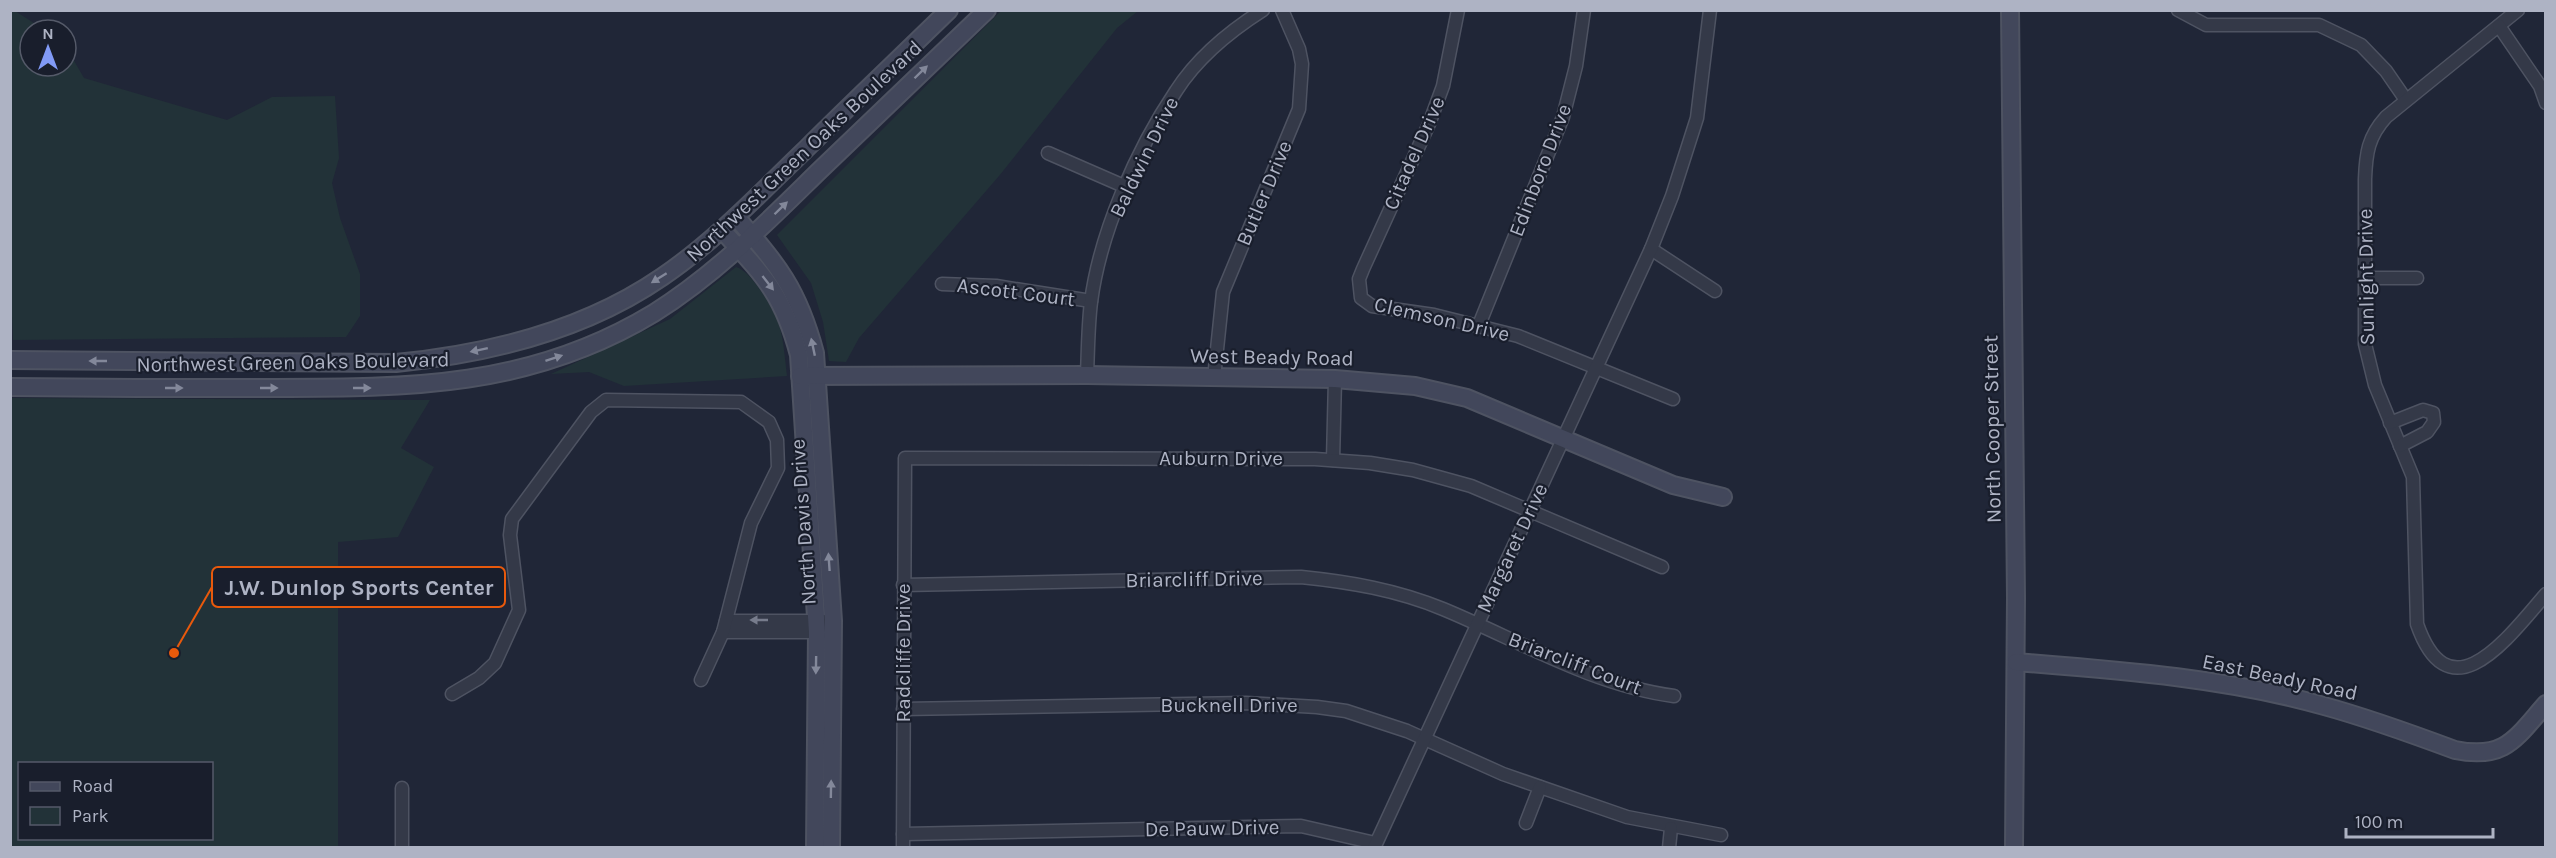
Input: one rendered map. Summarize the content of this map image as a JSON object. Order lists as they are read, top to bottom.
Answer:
{
  "streets": {
    "main road": [
      "Northwest Green Oaks Boulevard",
      "West Beady Road",
      "North Cooper Street",
      "North Davis Drive",
      "East Beady Road"
    ],
    "street": [
      "Citadel Drive",
      "Baldwin Drive",
      "Edinboro Drive",
      "Butler Drive",
      "Sunlight Drive",
      "Ascott Court",
      "Clemson Drive",
      "Auburn Drive",
      "Margaret Drive",
      "Briarcliff Drive",
      "Radcliffe Drive",
      "Briarcliff Court",
      "Bucknell Drive",
      "De Pauw Drive"
    ]
  },
  "crossings": [
    ["Northwest Green Oaks Boulevard", "North Davis Drive"],
    ["Citadel Drive", "Clemson Drive"],
    ["Baldwin Drive", "Ascott Court"],
    ["Baldwin Drive", "West Beady Road"],
    ["Edinboro Drive", "Clemson Drive"],
    ["Butler Drive", "West Beady Road"],
    ["Clemson Drive", "Margaret Drive"],
    ["West Beady Road", "North Davis Drive"],
    ["West Beady Road", "Margaret Drive"],
    ["North Cooper Street", "East Beady Road"],
    ["Auburn Drive", "Margaret Drive"],
    ["Auburn Drive", "Radcliffe Drive"],
    ["Margaret Drive", "Briarcliff Drive"],
    ["Margaret Drive", "Briarcliff Court"],
    ["Margaret Drive", "Bucknell Drive"],
    ["Margaret Drive", "De Pauw Drive"],
    ["Briarcliff Drive", "Radcliffe Drive"],
    ["Briarcliff Drive", "Briarcliff Court"],
    ["Radcliffe Drive", "Bucknell Drive"],
    ["Radcliffe Drive", "De Pauw Drive"]
  ],
  "places": ["J.W. Dunlop Sports Center"],
  "legend": ["Road", "Park"],
  "scale_bar": "100 m",
  "north": "top"
}
